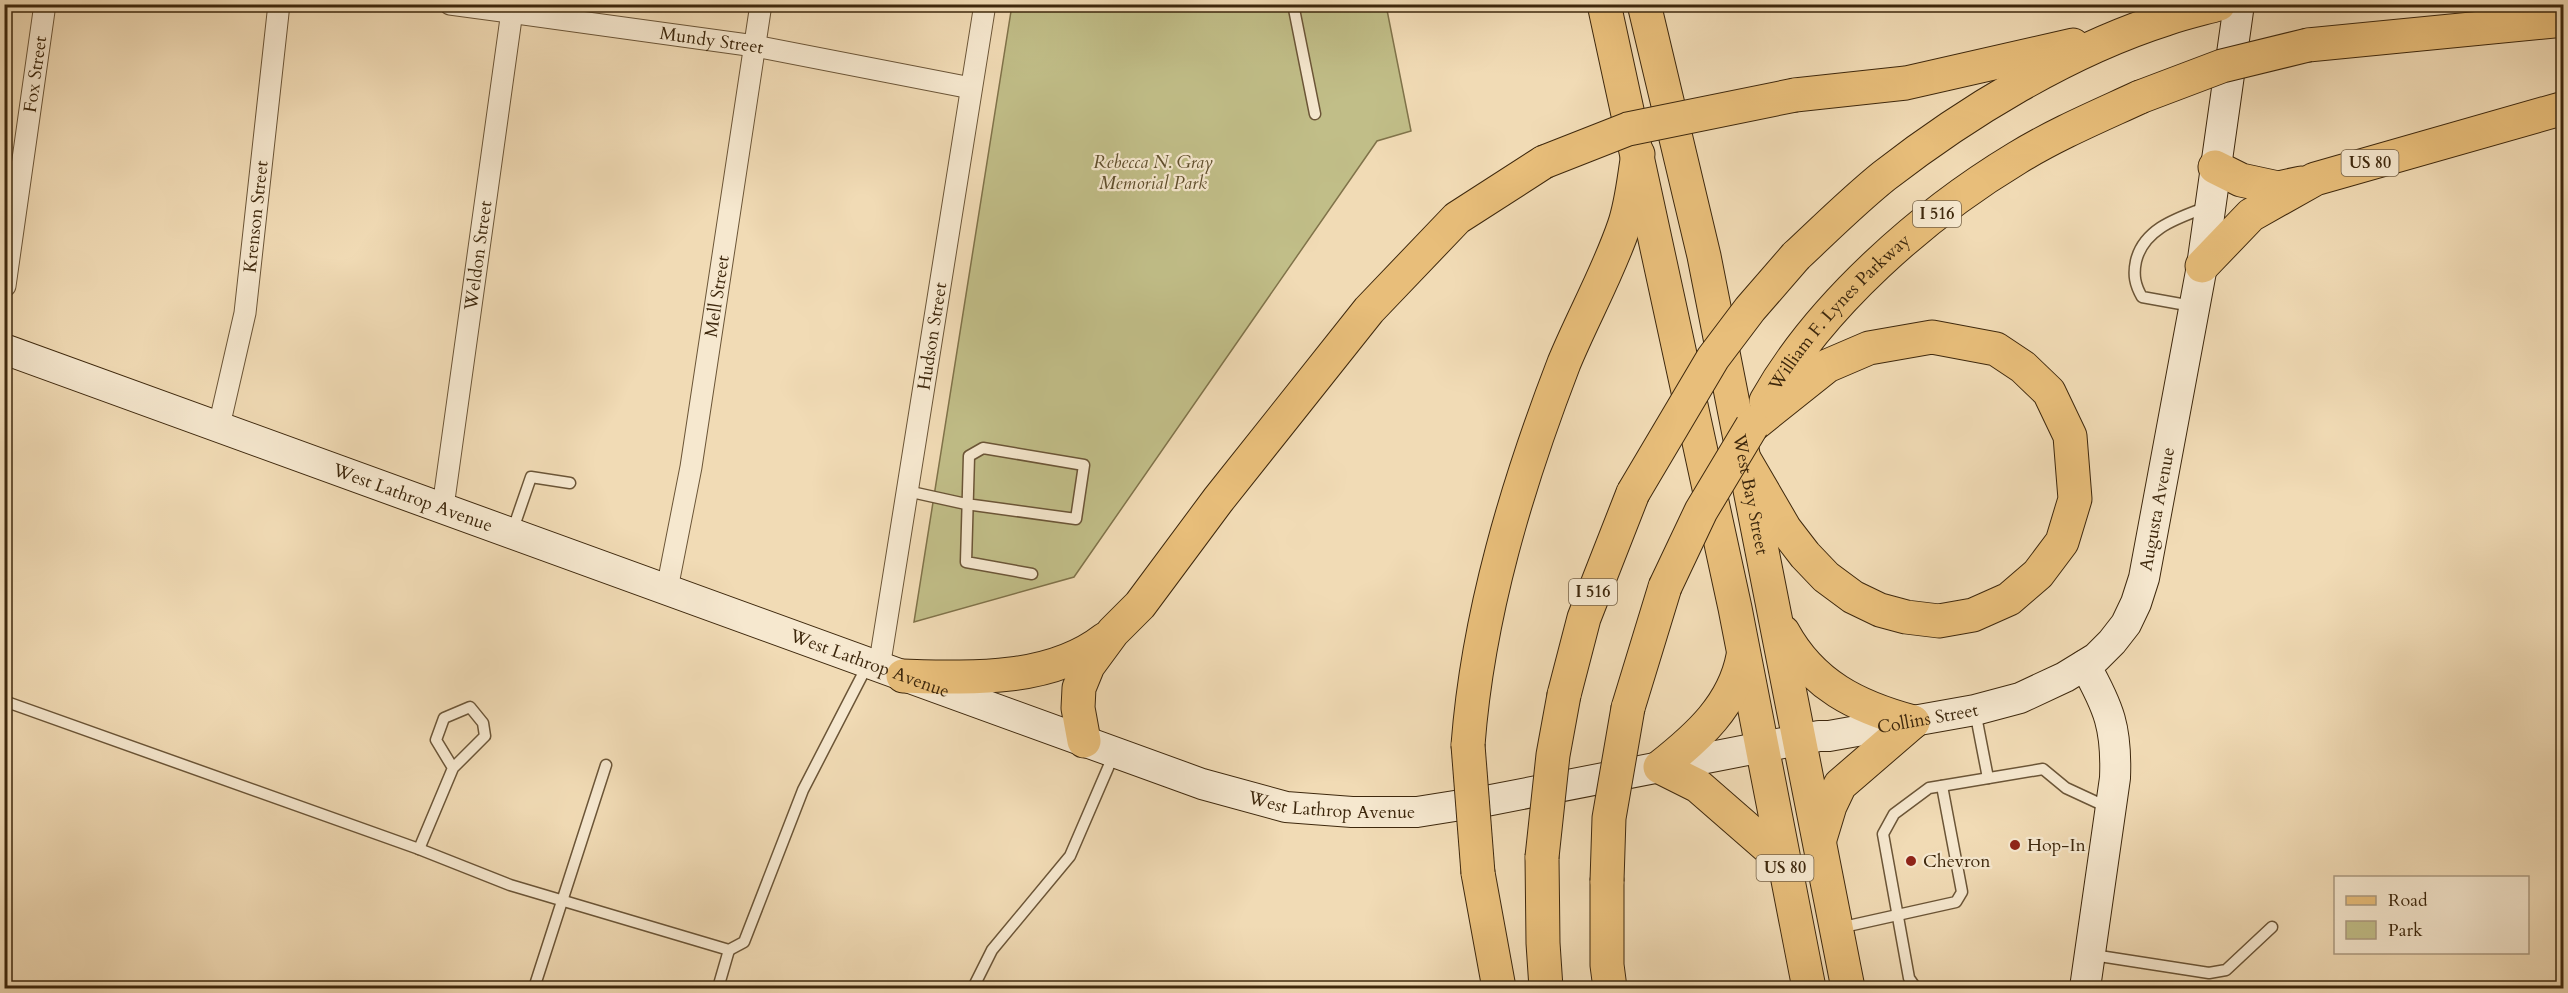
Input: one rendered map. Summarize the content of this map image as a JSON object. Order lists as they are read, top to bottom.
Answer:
{
  "streets": {
    "main road": [
      "US 80",
      "I 516",
      "William F. Lynes Parkway",
      "West Bay Street"
    ],
    "street": [
      "Mundy Street",
      "Fox Street",
      "Krenson Street",
      "Weldon Street",
      "Mell Street",
      "Hudson Street",
      "West Lathrop Avenue",
      "Augusta Avenue",
      "Collins Street"
    ]
  },
  "crossings": [
    ["Mundy Street", "Weldon Street"],
    ["Mundy Street", "Mell Street"],
    ["Mundy Street", "Hudson Street"],
    ["US 80", "West Lathrop Avenue"],
    ["US 80", "Augusta Avenue"],
    ["US 80", "Collins Street"],
    ["Krenson Street", "West Lathrop Avenue"],
    ["Weldon Street", "West Lathrop Avenue"],
    ["Mell Street", "West Lathrop Avenue"],
    ["Hudson Street", "West Lathrop Avenue"],
    ["West Bay Street", "Collins Street"],
    ["West Lathrop Avenue", "Collins Street"],
    ["Augusta Avenue", "Collins Street"]
  ],
  "parks": ["Rebecca N. Gray Memorial Park"],
  "places": ["Hop-In", "Chevron"],
  "legend": ["Road", "Park"]
}
